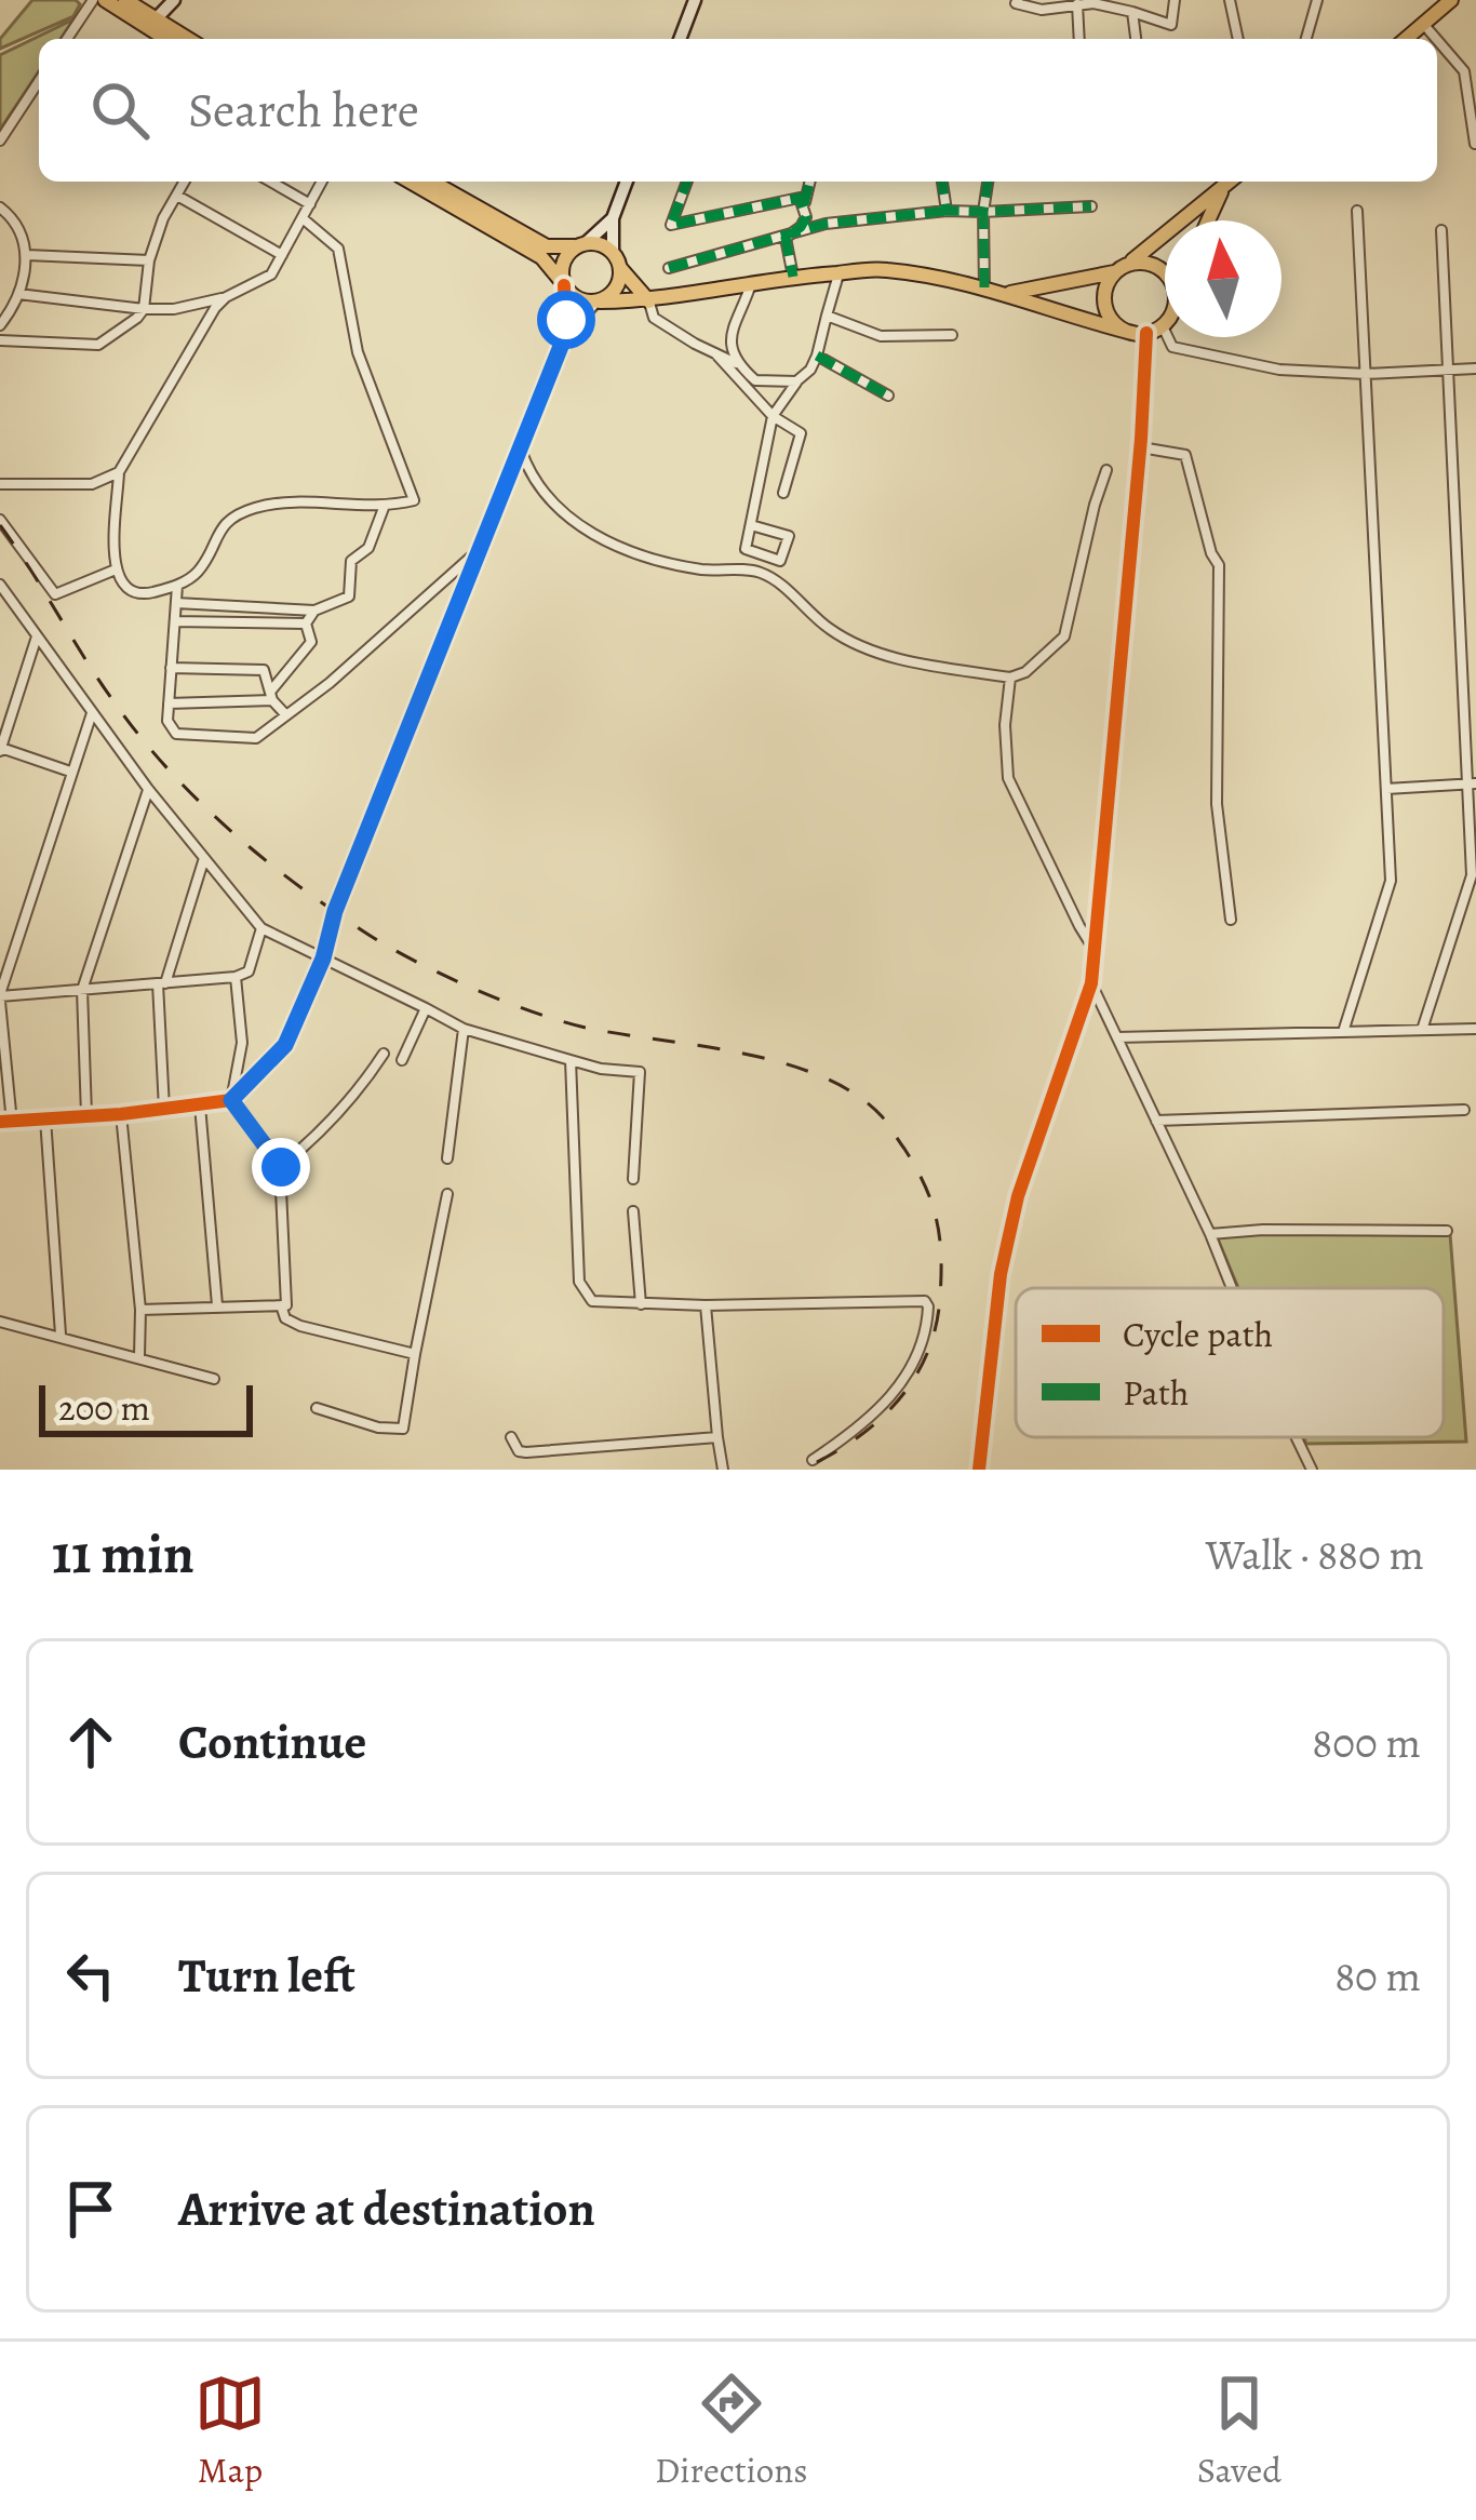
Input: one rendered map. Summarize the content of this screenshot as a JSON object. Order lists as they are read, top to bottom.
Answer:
{
  "legend": ["Cycle path", "Path"],
  "scale_bar": "200 m",
  "north": "top",
  "page": {
    "search": "Search here",
    "scale": "200 m",
    "heading": ["11 min", "Walk · 880 m"],
    "list": [
      ["Continue", "800 m"],
      ["Turn left", "80 m"],
      "Arrive at destination"
    ],
    "nav": ["Map", "Directions", "Saved"]
  }
}
